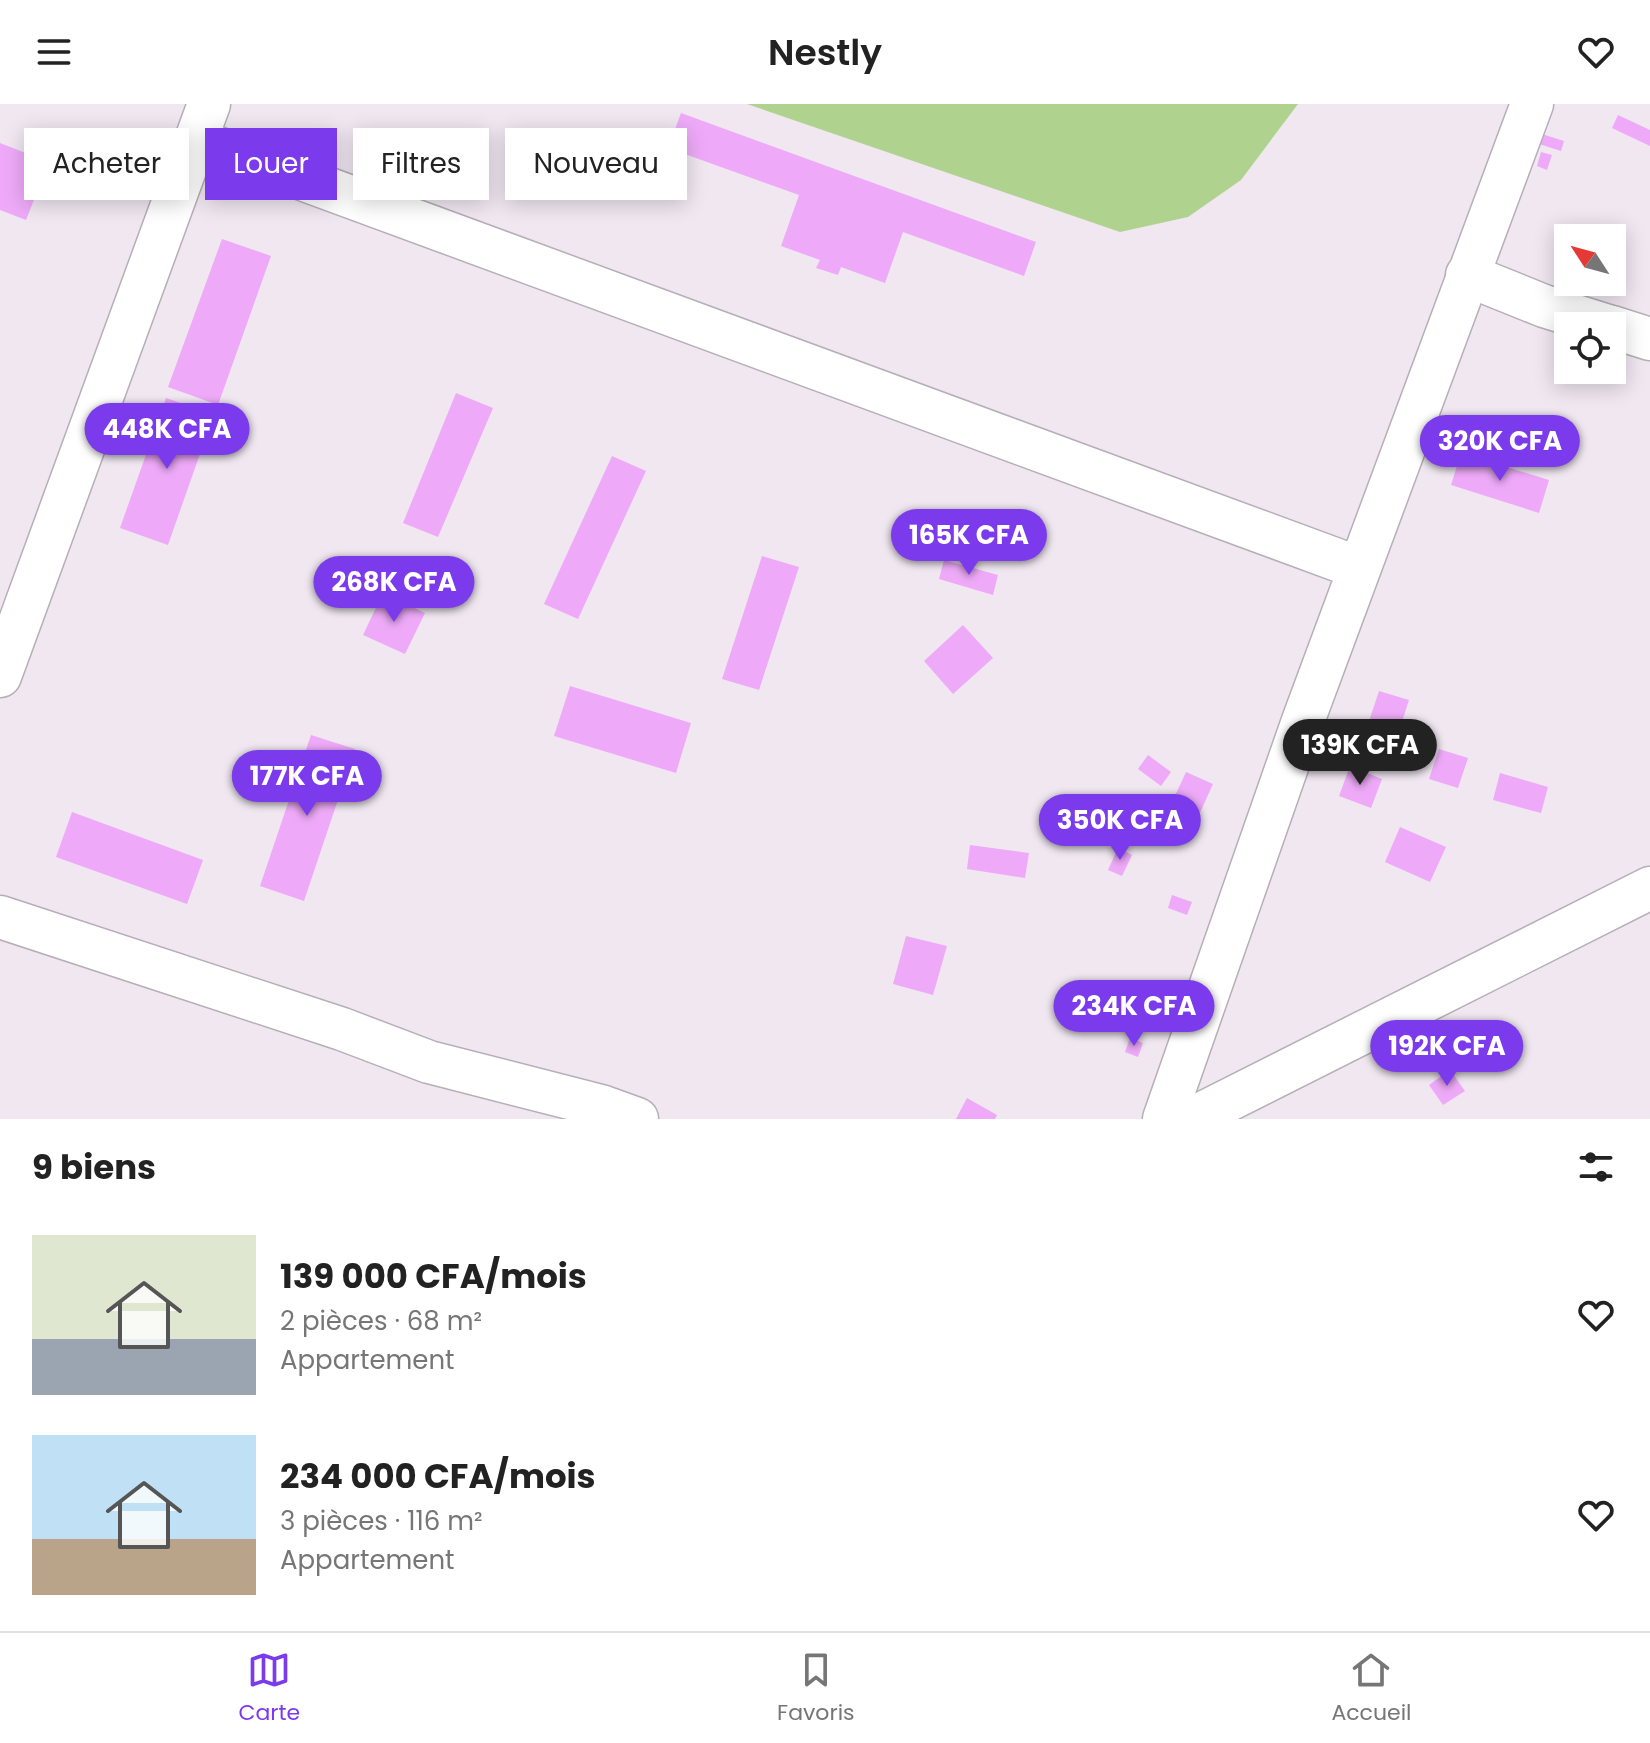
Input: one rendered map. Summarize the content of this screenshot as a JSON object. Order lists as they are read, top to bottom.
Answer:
{
  "north": "top left",
  "page": {
    "header": "Nestly",
    "chip": [
      "Acheter",
      "Louer",
      "Filtres",
      "Nouveau"
    ],
    "price": [
      "448K CFA",
      "320K CFA",
      "165K CFA",
      "268K CFA",
      "139K CFA",
      "177K CFA",
      "350K CFA",
      "234K CFA",
      "192K CFA"
    ],
    "heading": "9 biens",
    "list": [
      {
        "name": "139 000 CFA/mois",
        "note": "2 pièces · 68 m² · Appartement"
      },
      {
        "name": "234 000 CFA/mois",
        "note": "3 pièces · 116 m² · Appartement"
      }
    ],
    "tabs": ["Carte", "Favoris", "Accueil"]
  }
}
